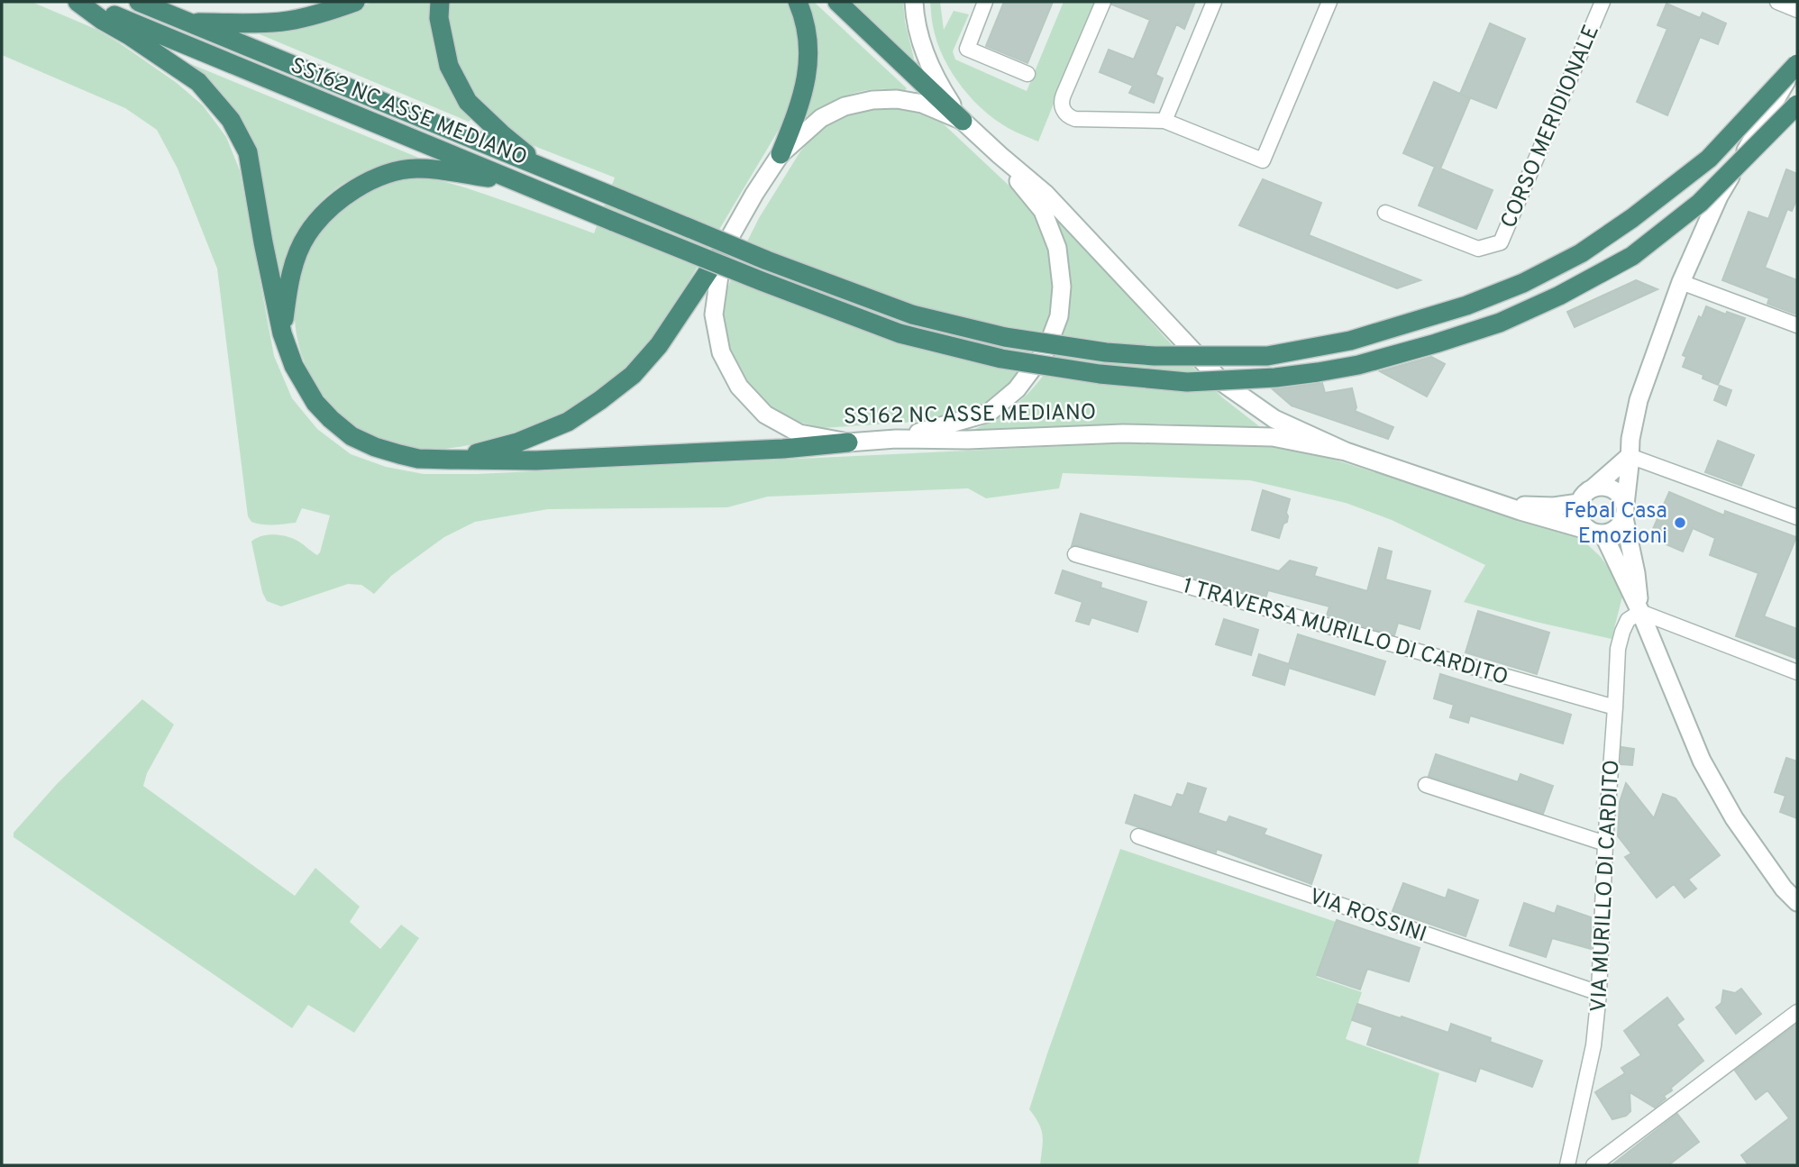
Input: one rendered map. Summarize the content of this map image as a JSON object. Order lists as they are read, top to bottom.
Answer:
{
  "streets": {
    "highway": ["SS162 NC ASSE MEDIANO"],
    "street": [
      "CORSO MERIDIONALE",
      "1 TRAVERSA MURILLO DI CARDITO",
      "VIA MURILLO DI CARDITO",
      "VIA ROSSINI"
    ]
  },
  "crossings": [
    ["1 TRAVERSA MURILLO DI CARDITO", "VIA MURILLO DI CARDITO"],
    ["VIA MURILLO DI CARDITO", "VIA ROSSINI"]
  ],
  "places": ["Febal Casa Emozioni"]
}
